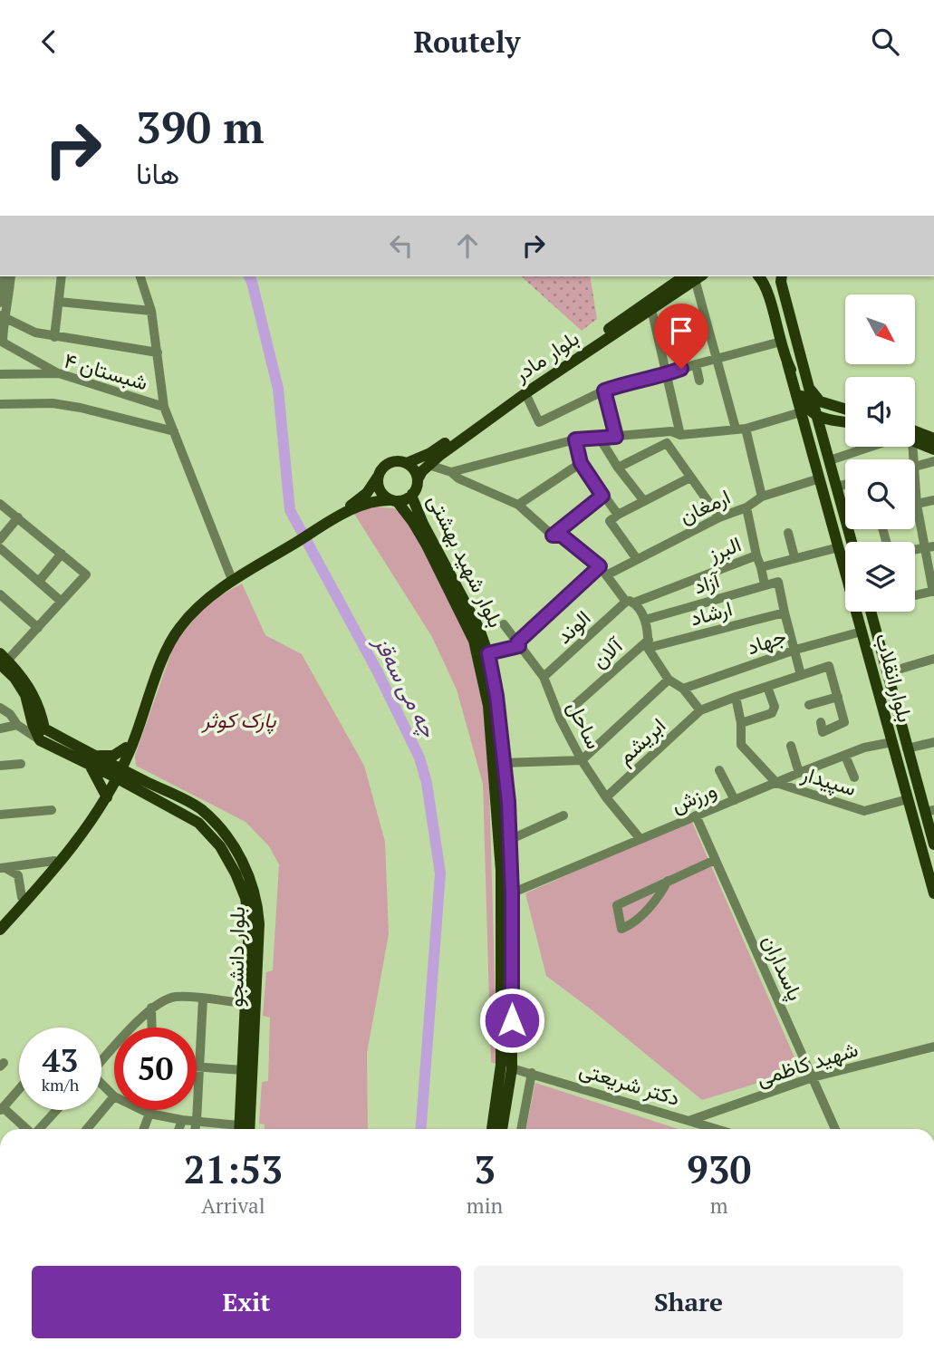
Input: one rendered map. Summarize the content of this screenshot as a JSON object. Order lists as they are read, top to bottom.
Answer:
{
  "streets": {
    "main road": [
      "بلوار مادر",
      "بلوار شهید بهشتی",
      "بلوار انقلاب",
      "بلوار دانشجو"
    ],
    "street": [
      "شبستان ۴",
      "ارمغان",
      "البرز",
      "آزاد",
      "ارشاد",
      "الوند",
      "جهاد",
      "آلان",
      "ساحل",
      "ابریشم",
      "سپیدار",
      "ورزش",
      "پاسداران",
      "شهید کاظمی",
      "دکتر شریعتی"
    ]
  },
  "crossings": [
    ["بلوار مادر", "بلوار شهید بهشتی"],
    ["ارمغان", "بلوار انقلاب"],
    ["البرز", "الوند"],
    ["بلوار شهید بهشتی", "ورزش"],
    ["بلوار شهید بهشتی", "دکتر شریعتی"],
    ["آزاد", "ارشاد"],
    ["ارشاد", "آلان"],
    ["الوند", "ساحل"],
    ["جهاد", "بلوار انقلاب"],
    ["آلان", "ساحل"],
    ["بلوار انقلاب", "سپیدار"],
    ["بلوار انقلاب", "ورزش"],
    ["ساحل", "ابریشم"],
    ["ساحل", "ورزش"],
    ["سپیدار", "ورزش"],
    ["ورزش", "پاسداران"],
    ["پاسداران", "شهید کاظمی"],
    ["شهید کاظمی", "دکتر شریعتی"]
  ],
  "water": ["چە می سەقز"],
  "parks": ["پارک کوثر"],
  "north": "bottom right",
  "page": {
    "header": "Routely",
    "turn": ["390 m", "هانا"],
    "speed": "43 km/h",
    "limit": "50",
    "eta": [
      "21:53",
      "Arrival",
      "3",
      "min",
      "930",
      "m"
    ],
    "buttons": ["Exit", "Share"]
  }
}
